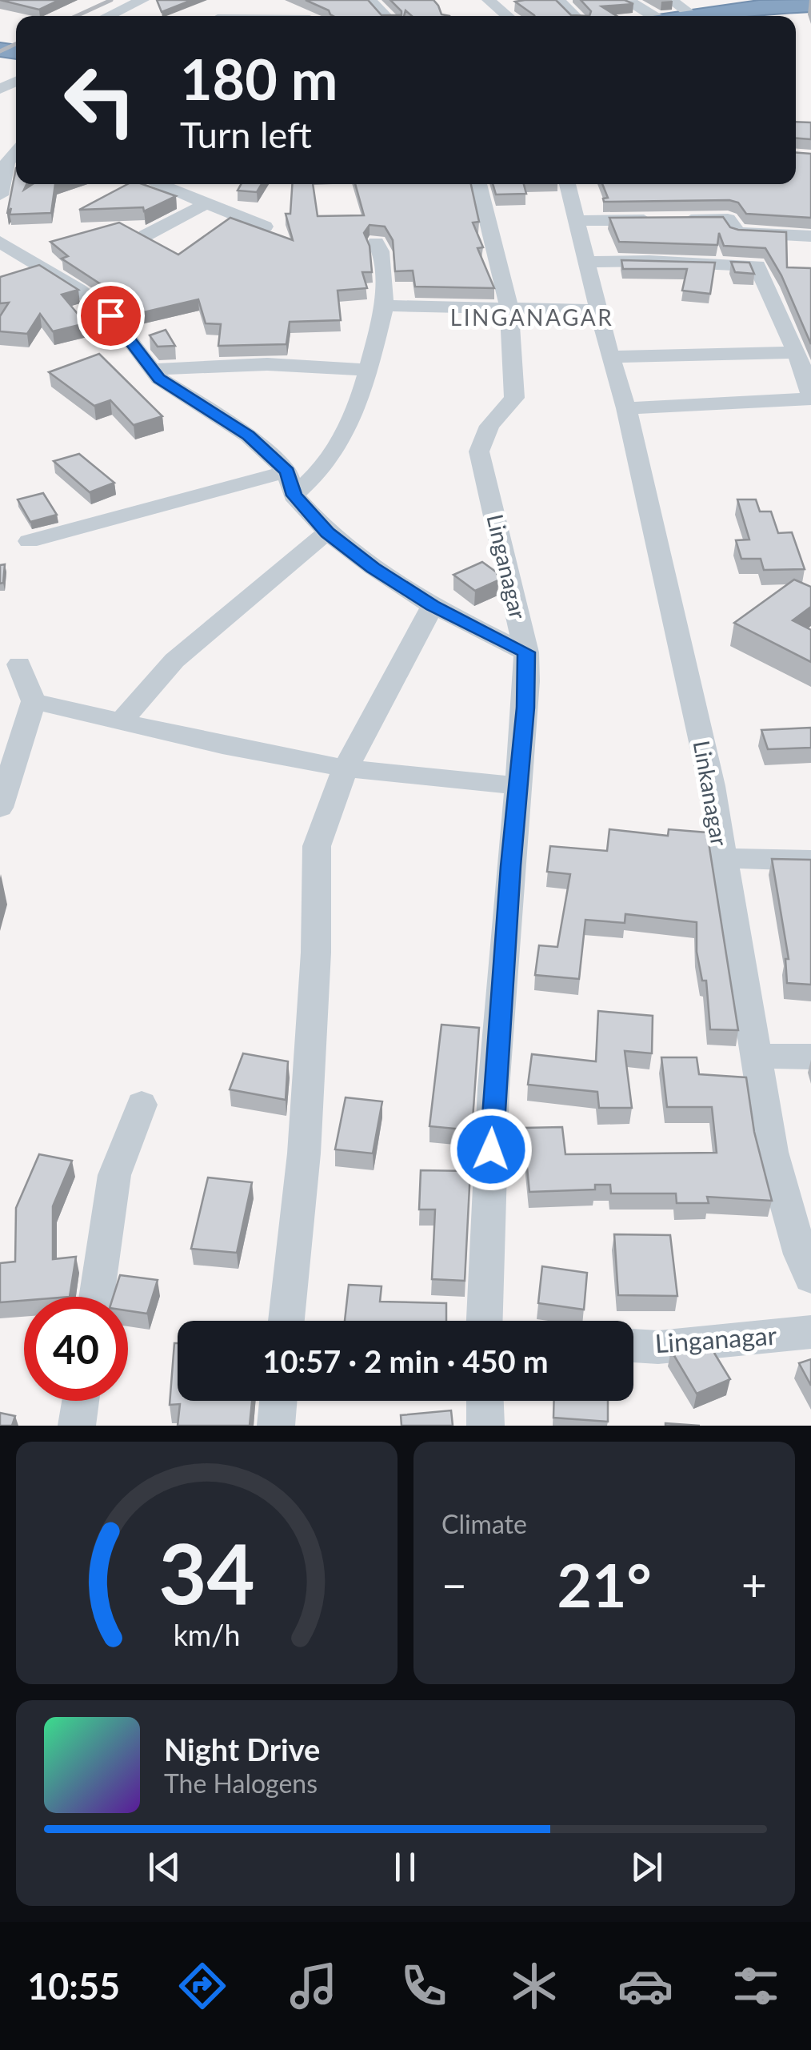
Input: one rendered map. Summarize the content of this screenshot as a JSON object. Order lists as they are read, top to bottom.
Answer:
{
  "streets": {
    "street": ["Linganagar", "Linkanagar"]
  },
  "districts": ["LINGANAGAR"],
  "page": {
    "turn": ["180 m", "Turn left"],
    "limit": "40",
    "trip": "10:57 · 2 min · 450 m",
    "tile": "Climate",
    "heat": ["−", "21°", "+"],
    "song": ["Night Drive", "The Halogens"],
    "tabs": "10:55",
    "gauge": ["34", "km/h"]
  }
}
